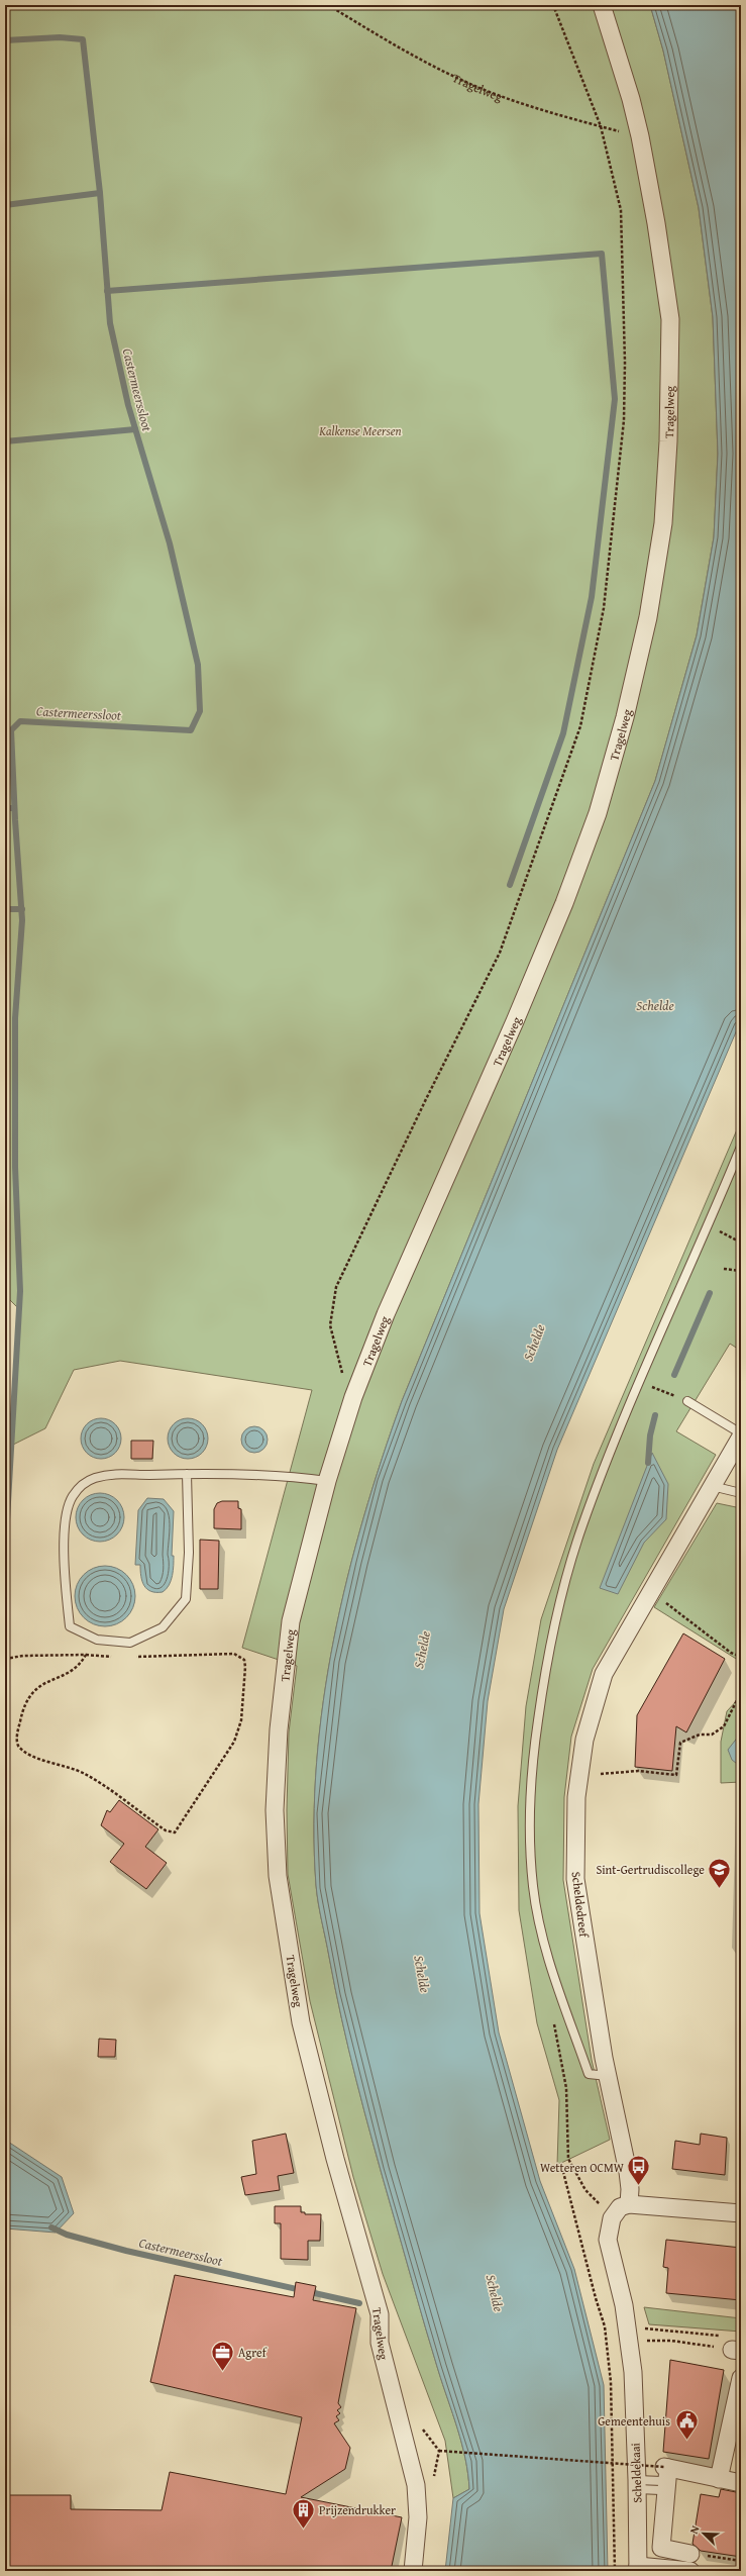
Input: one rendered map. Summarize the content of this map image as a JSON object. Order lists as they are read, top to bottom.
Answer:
{
  "streets": {
    "street": ["Tragelweg", "Scheldedreef", "Scheldekaai"]
  },
  "water": ["Castermeerssloot", "Schelde"],
  "parks": ["Kalkense Meersen"],
  "places": {
    "school or university": ["Sint-Gertrudiscollege"],
    "bus stop": ["Wetteren OCMW"],
    "office": ["Agref"],
    "public building": ["Gemeentehuis"],
    "building": ["Prijzendrukker"]
  },
  "north": "top left"
}
